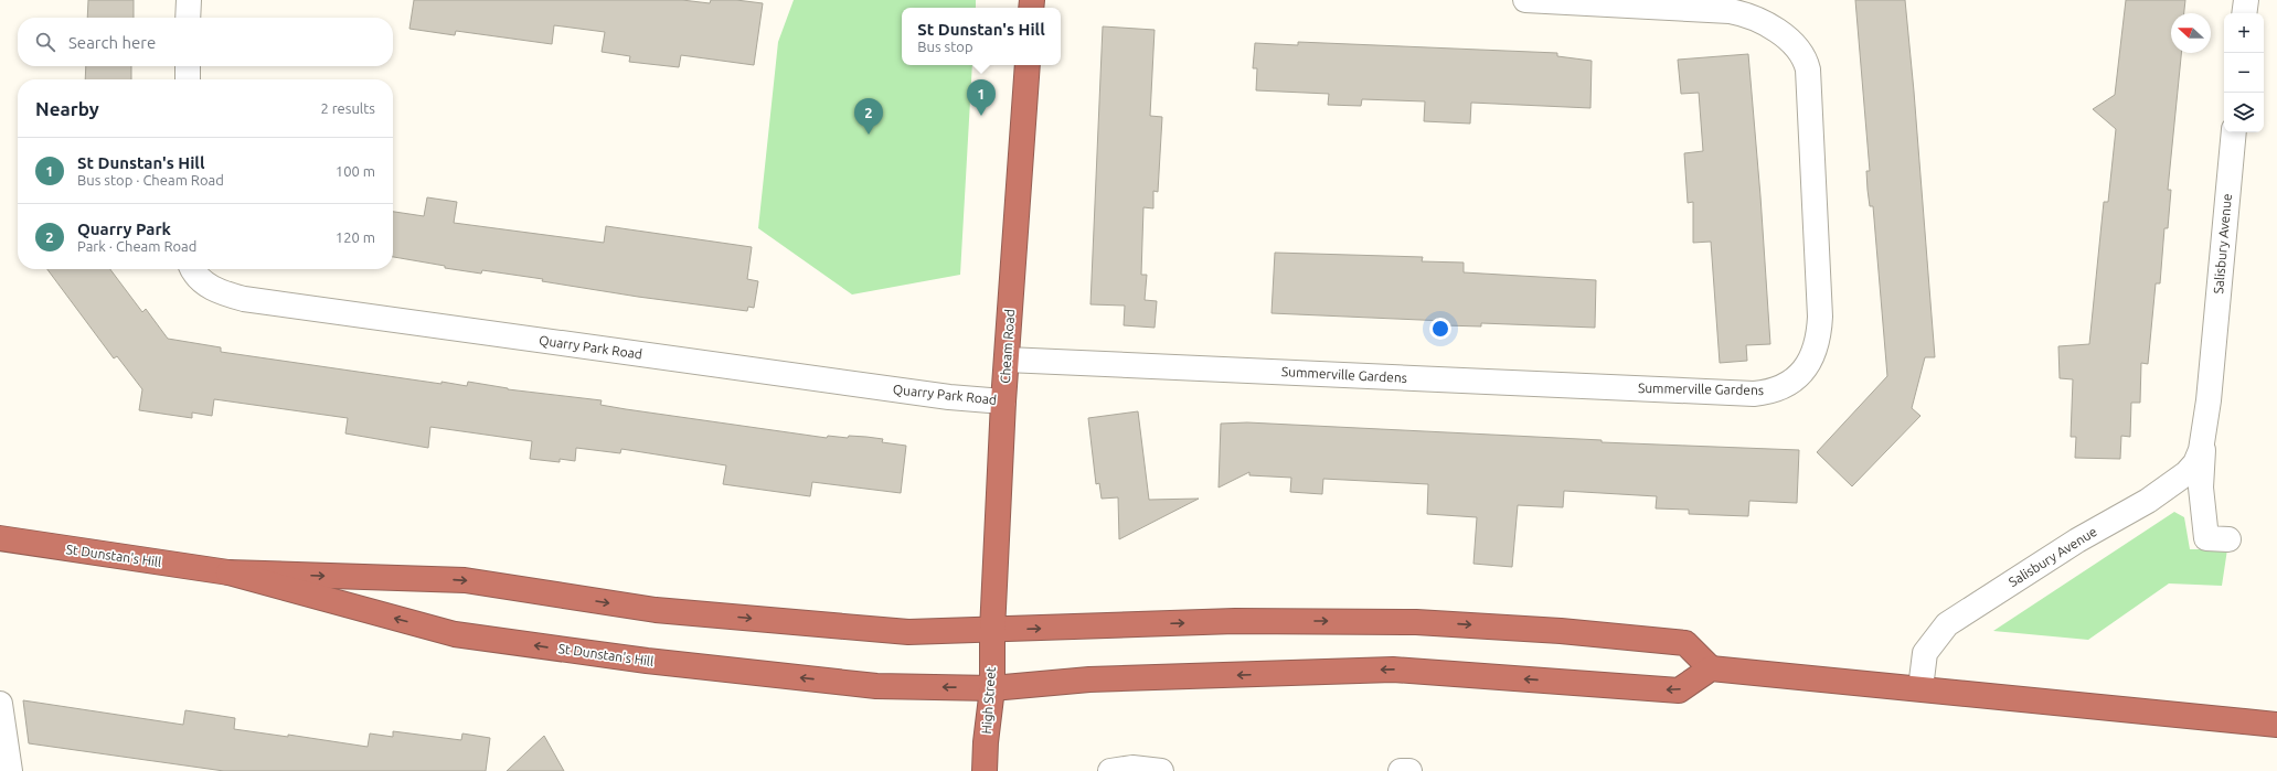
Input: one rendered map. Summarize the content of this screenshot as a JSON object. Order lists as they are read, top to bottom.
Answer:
{
  "streets": {
    "highway": ["Cheam Road", "St Dunstan's Hill", "High Street"],
    "street": ["Salisbury Avenue", "Quarry Park Road", "Summerville Gardens"]
  },
  "crossings": [
    ["Cheam Road", "Quarry Park Road"],
    ["Cheam Road", "Summerville Gardens"],
    ["Cheam Road", "St Dunstan's Hill"],
    ["Cheam Road", "High Street"],
    ["St Dunstan's Hill", "High Street"]
  ],
  "north": "left",
  "page": {
    "popup": ["St Dunstan's Hill", "Bus stop"],
    "map_buttons": ["+", "−"],
    "search": "Search here",
    "pins": ["1", "2"],
    "heading": ["Nearby", "2 results"],
    "list": [
      {
        "mark": "1",
        "name": "St Dunstan's Hill",
        "note": "Bus stop · Cheam Road",
        "value": "100 m"
      },
      {
        "mark": "2",
        "name": "Quarry Park",
        "note": "Park · Cheam Road",
        "value": "120 m"
      }
    ]
  }
}
